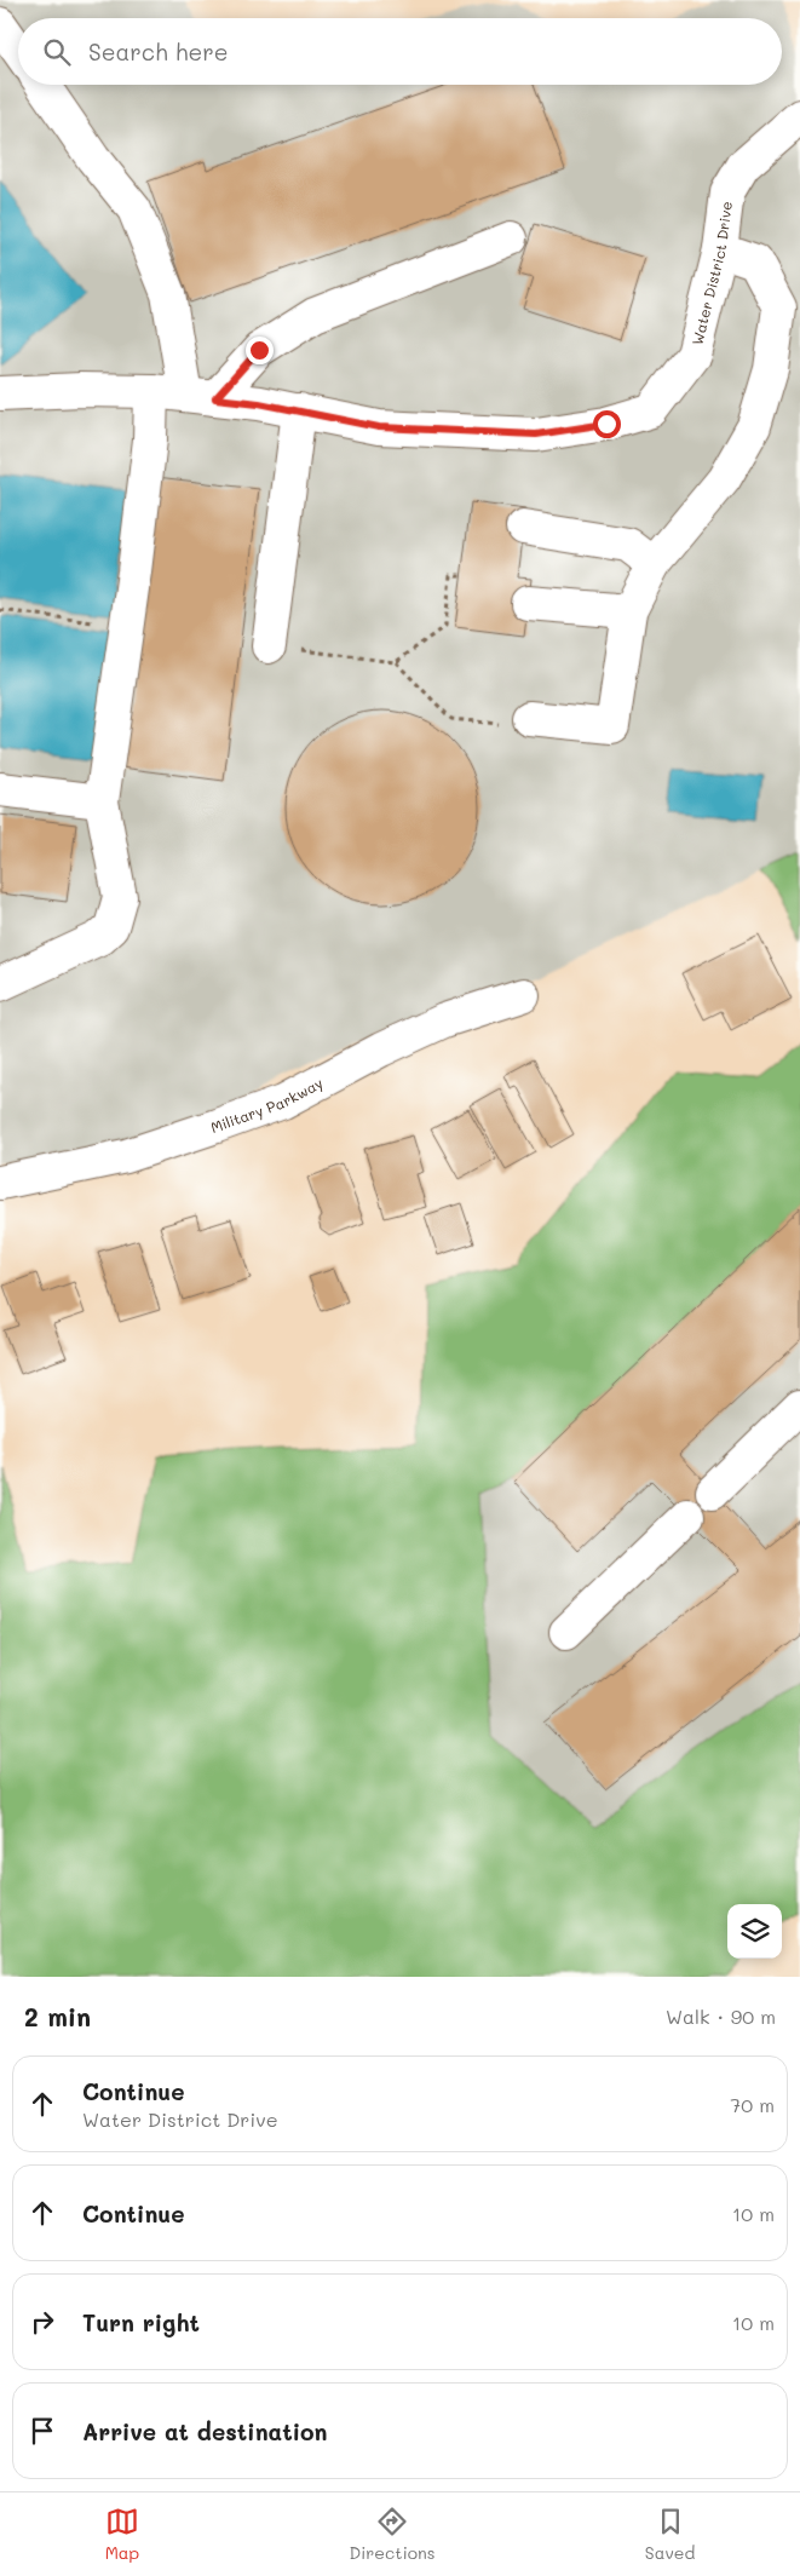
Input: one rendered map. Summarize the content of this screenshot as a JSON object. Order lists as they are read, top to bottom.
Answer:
{
  "streets": {
    "street": ["Water District Drive", "Military Parkway"]
  },
  "page": {
    "search": "Search here",
    "heading": ["2 min", "Walk · 90 m"],
    "list": [
      ["Continue", "Water District Drive", "70 m"],
      ["Continue", "10 m"],
      ["Turn right", "10 m"],
      "Arrive at destination"
    ],
    "nav": ["Map", "Directions", "Saved"]
  }
}
